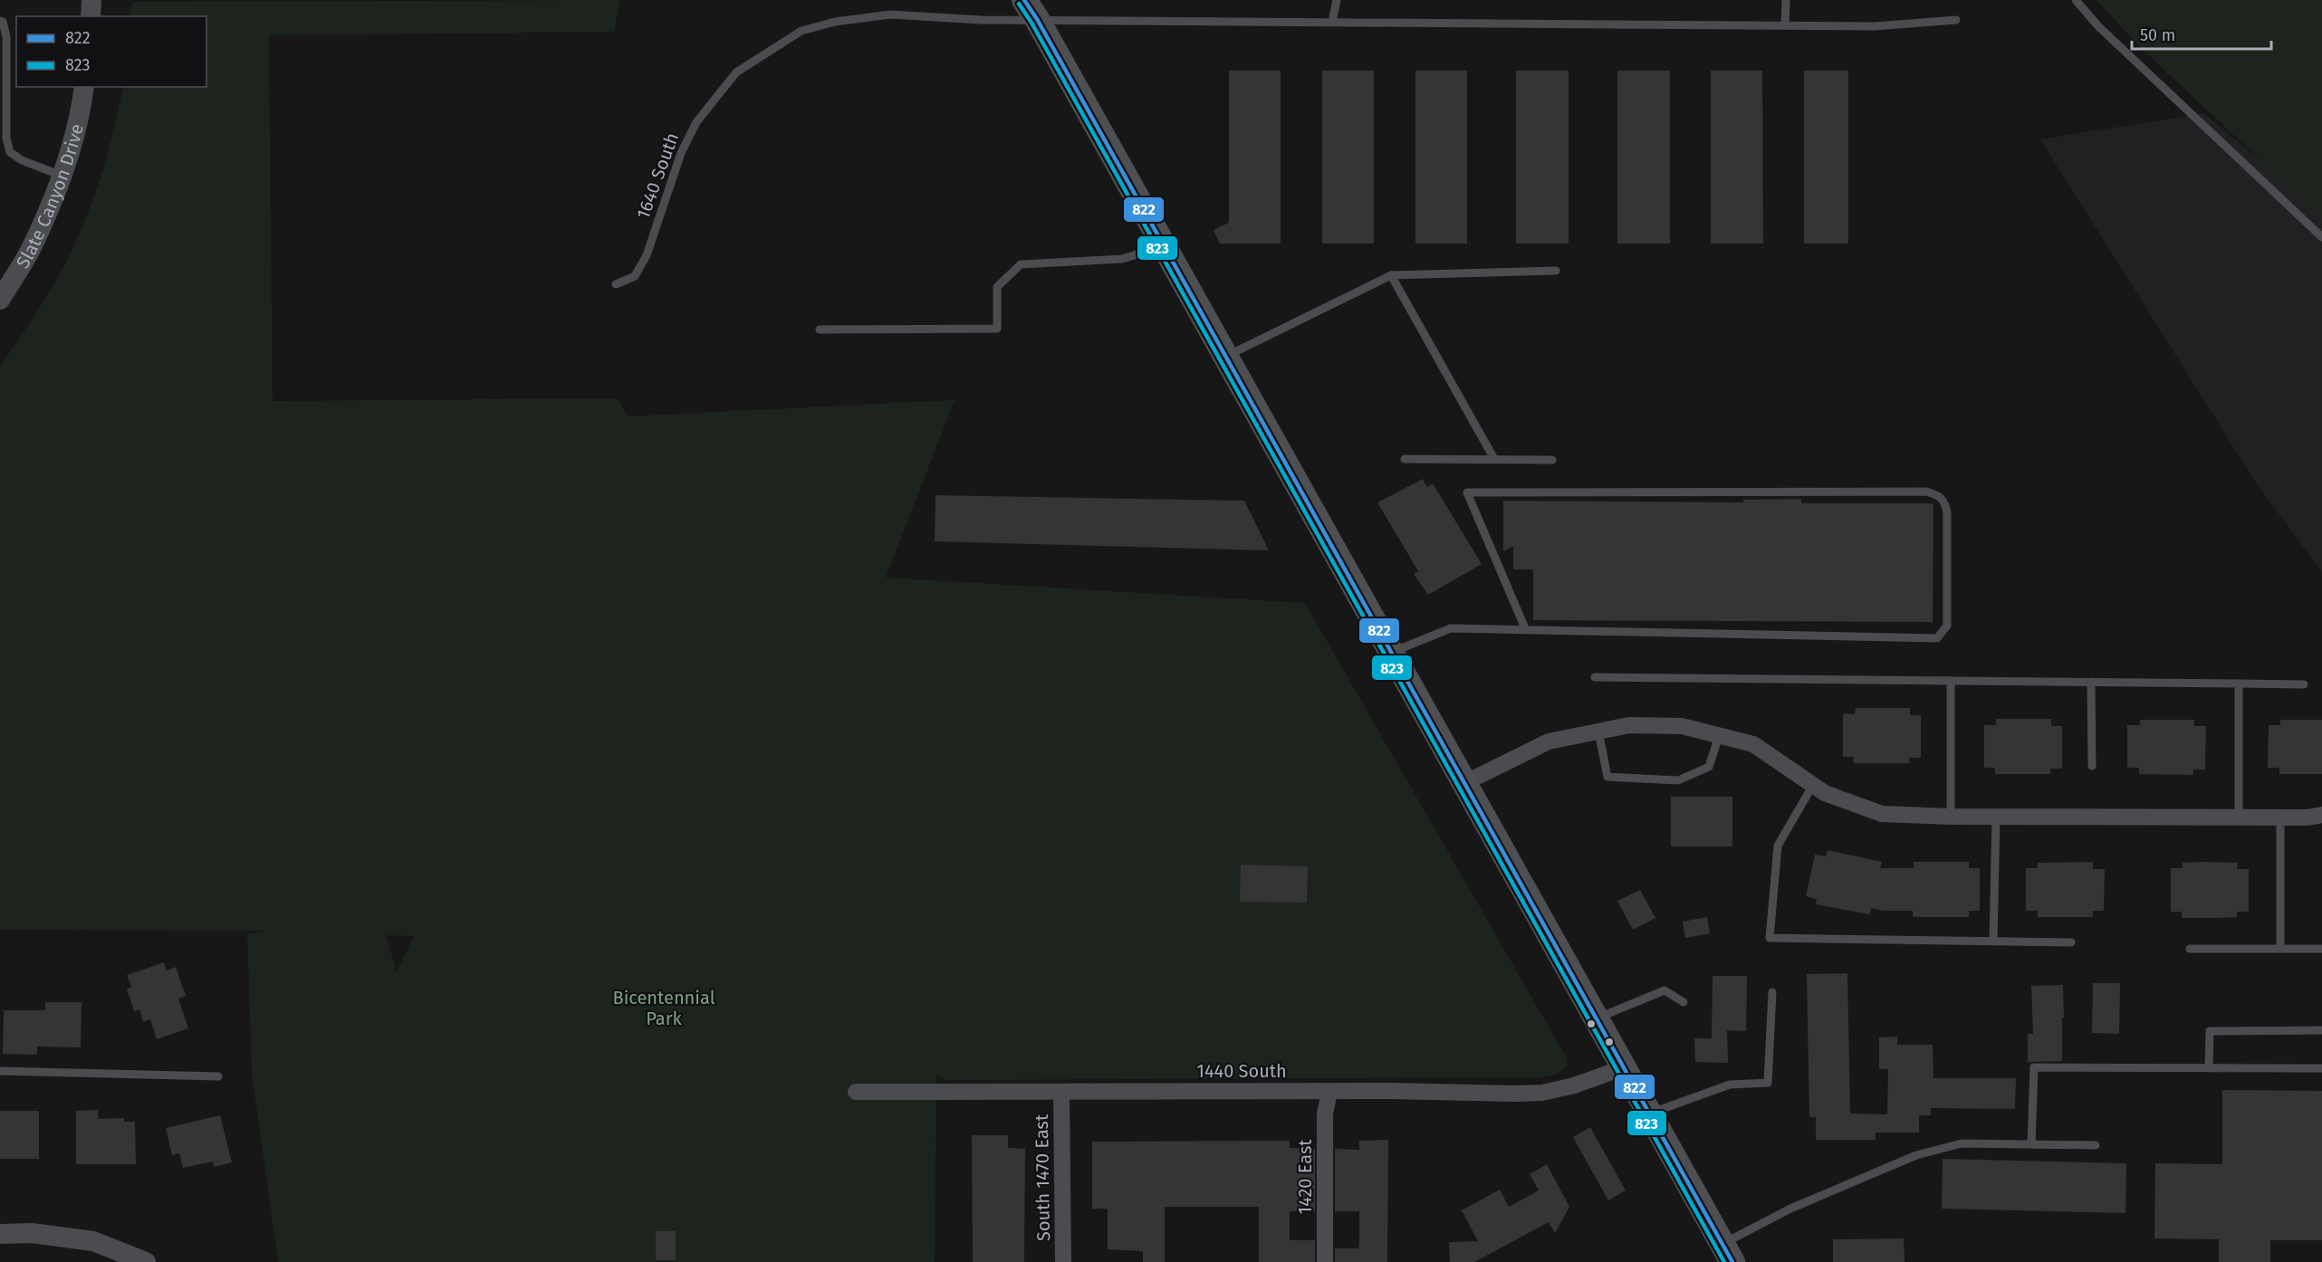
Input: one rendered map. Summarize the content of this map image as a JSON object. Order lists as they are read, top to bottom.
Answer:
{
  "streets": {
    "street": [
      "Slate Canyon Drive",
      "1440 South",
      "1420 East",
      "South 1470 East"
    ],
    "lane": ["1640 South"]
  },
  "crossings": [
    ["1440 South", "1420 East"],
    ["1440 South", "South 1470 East"]
  ],
  "parks": ["Bicentennial Park"],
  "lines": ["transit line 822", "transit line 823"],
  "legend": ["822", "823"],
  "scale_bar": "50 m"
}
